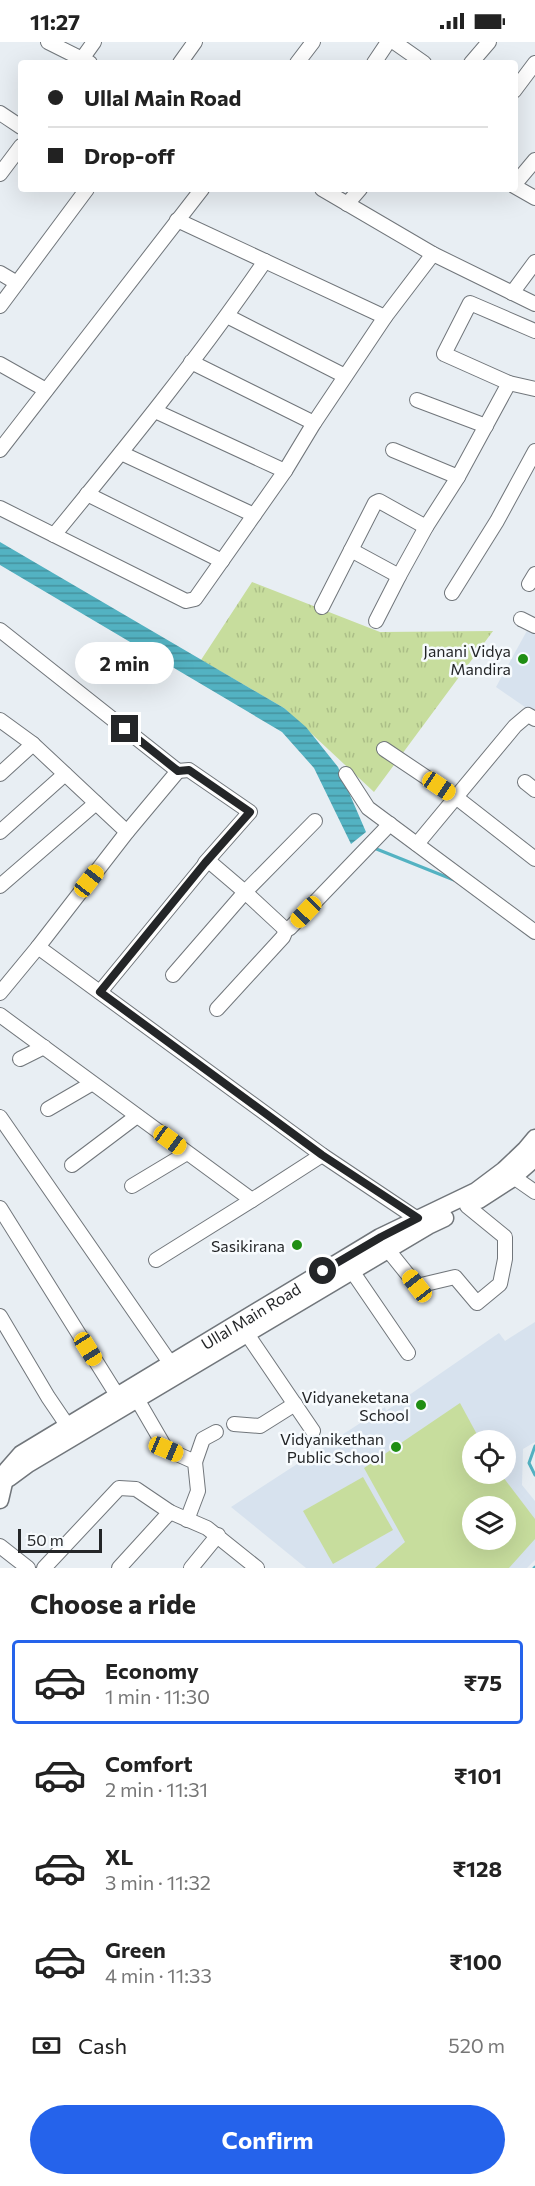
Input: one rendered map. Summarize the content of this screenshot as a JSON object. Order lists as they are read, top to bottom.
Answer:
{
  "streets": {
    "main road": ["Ullal Main Road"]
  },
  "places": [
    "Janani Vidya Mandira",
    "Sasikirana",
    "Vidyaneketana School",
    "Vidyanikethan Public School"
  ],
  "scale_bar": "50 m",
  "page": {
    "status": "11:27",
    "banner": ["Ullal Main Road", "Drop-off"],
    "bubble": "2 min",
    "scale": "50 m",
    "heading": "Choose a ride",
    "list": [
      {
        "name": "Economy",
        "note": "1 min · 11:30",
        "value": "₹75"
      },
      {
        "name": "Comfort",
        "note": "2 min · 11:31",
        "value": "₹101"
      },
      {
        "name": "XL",
        "note": "3 min · 11:32",
        "value": "₹128"
      },
      {
        "name": "Green",
        "note": "4 min · 11:33",
        "value": "₹100"
      }
    ],
    "pay": ["Cash", "520 m"],
    "buttons": "Confirm"
  }
}
